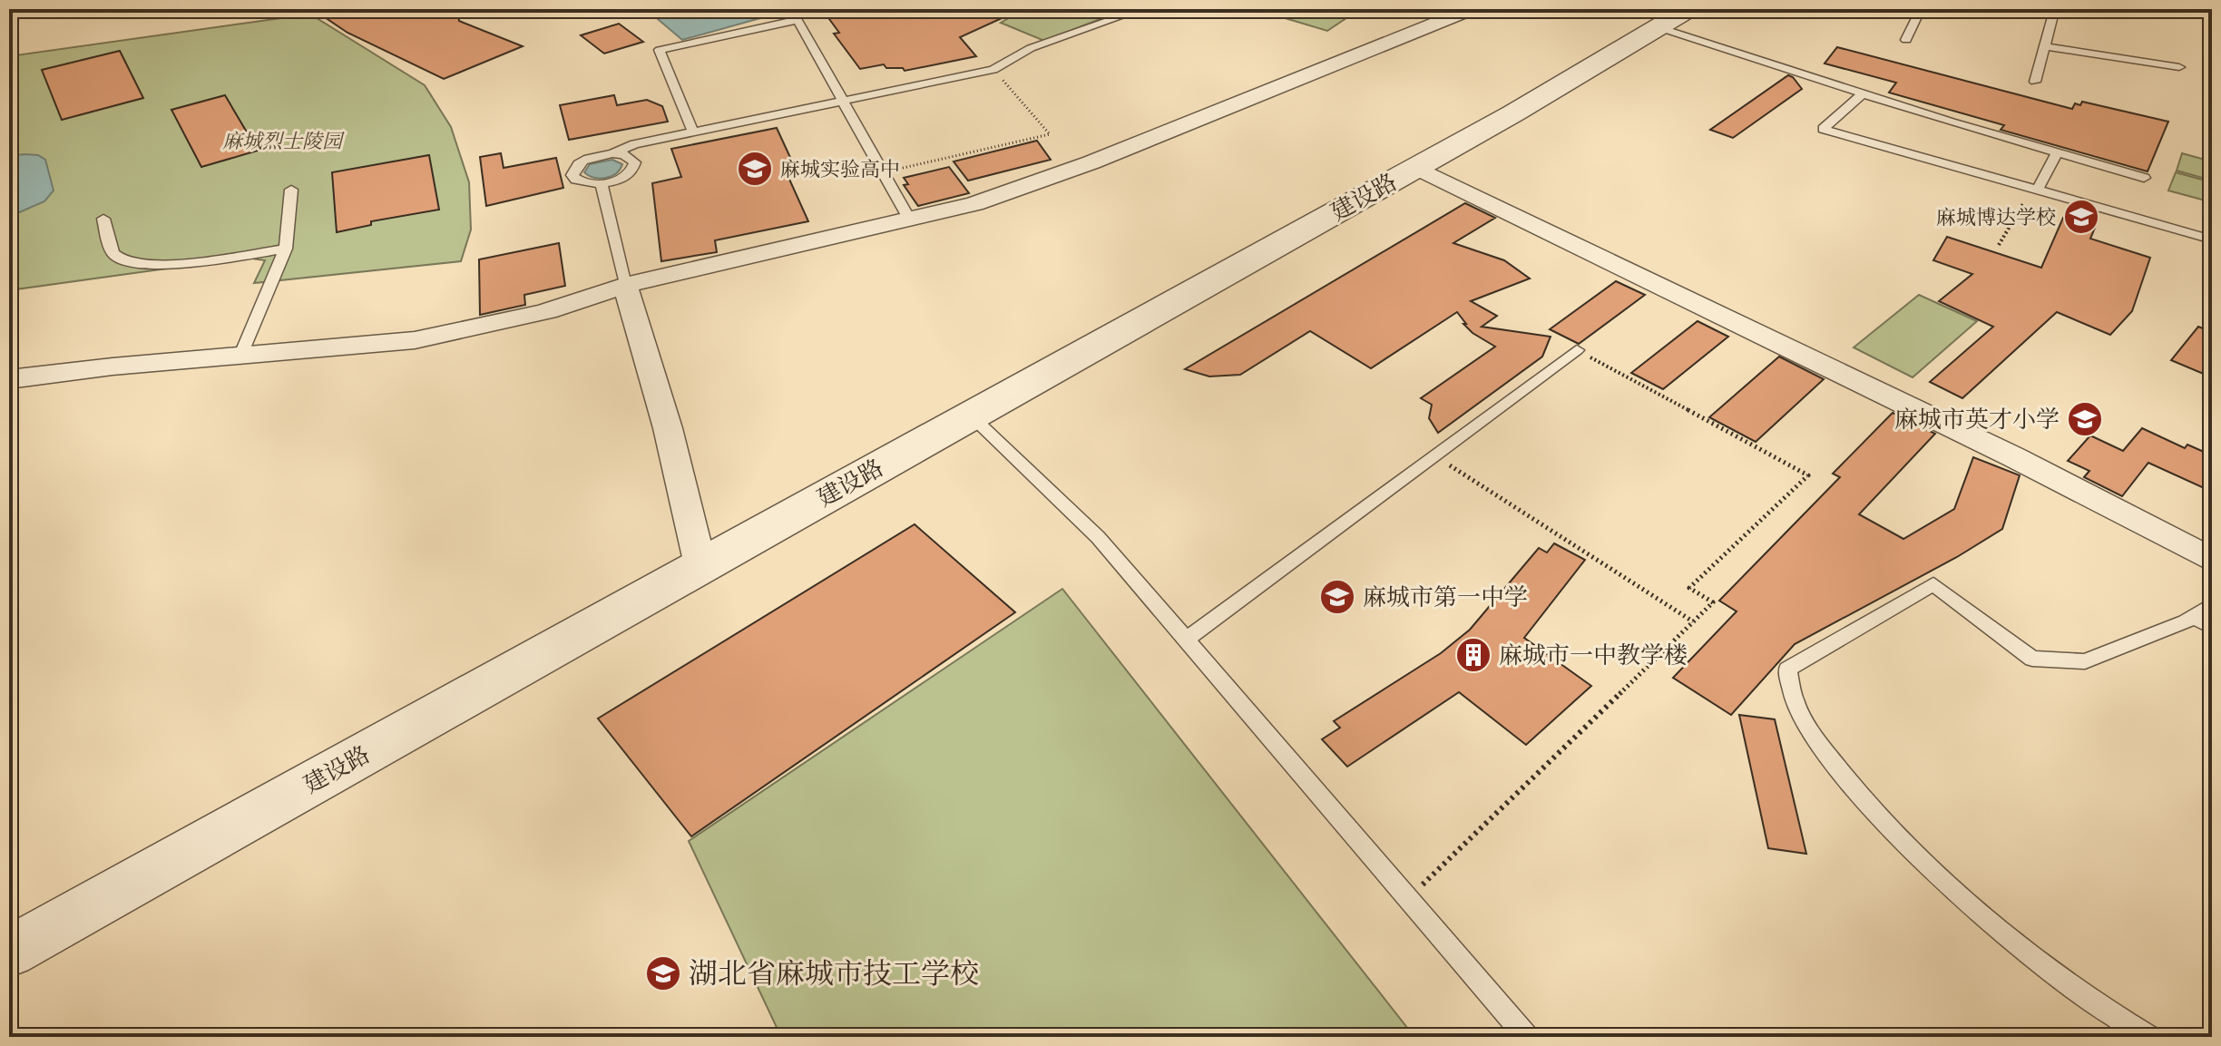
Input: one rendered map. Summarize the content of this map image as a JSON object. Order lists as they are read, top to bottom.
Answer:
{
  "streets": {
    "street": ["建设路"]
  },
  "parks": ["麻城烈士陵园"],
  "places": {
    "school or university": [
      "麻城实验高中",
      "麻城博达学校",
      "麻城市英才小学",
      "麻城市第一中学",
      "湖北省麻城市技工学校"
    ],
    "building": ["麻城市一中教学楼"]
  }
}
